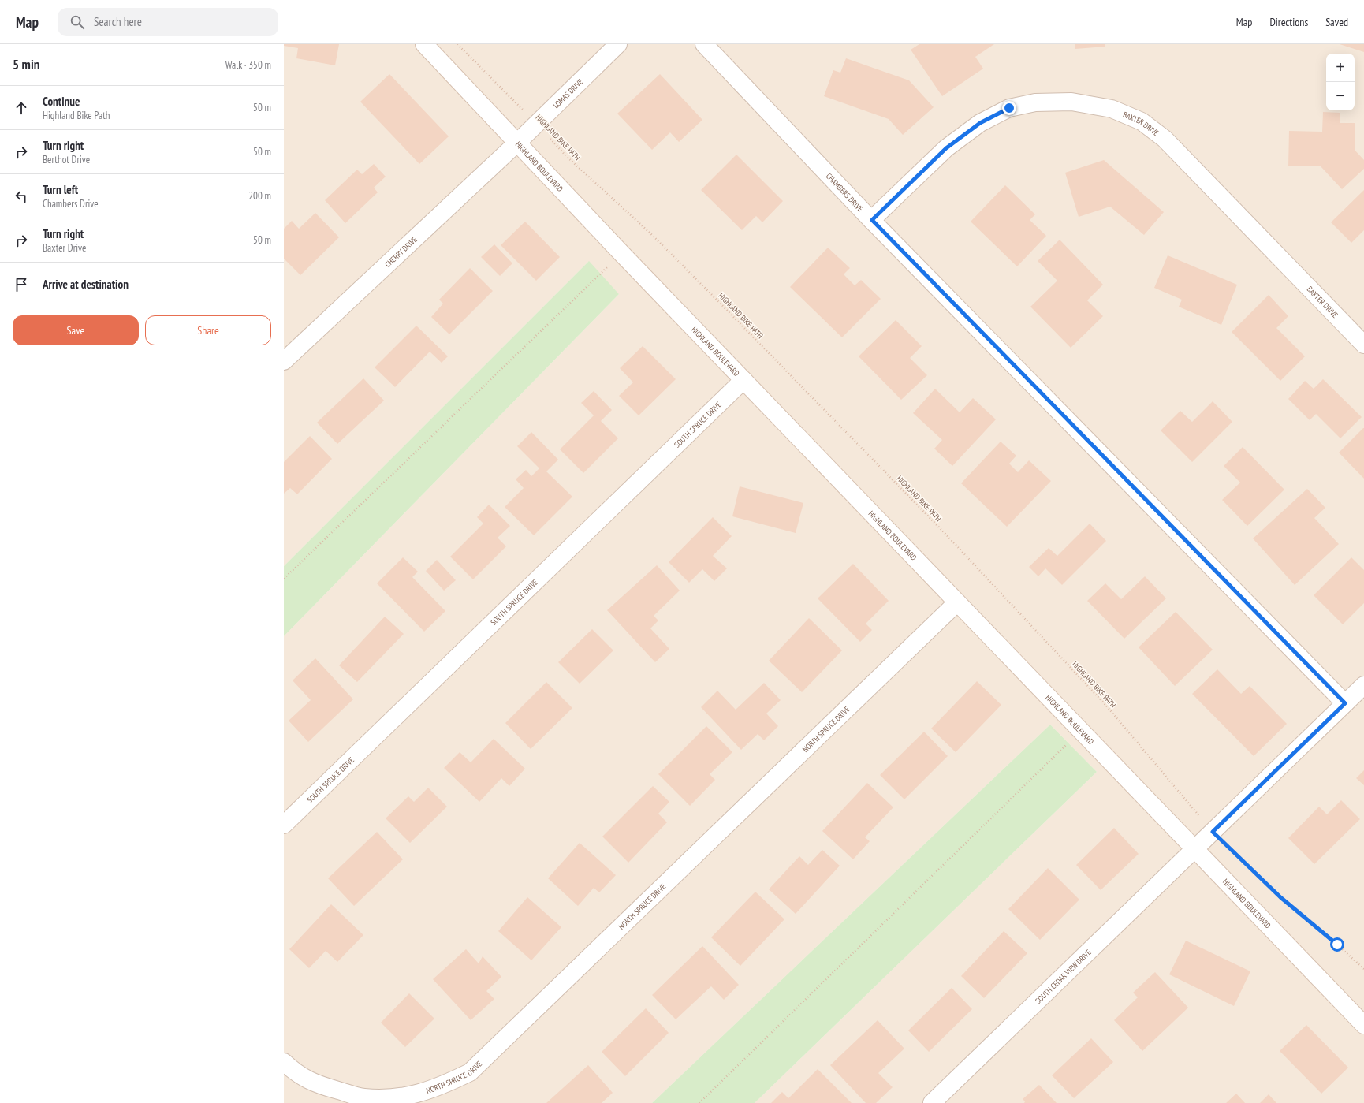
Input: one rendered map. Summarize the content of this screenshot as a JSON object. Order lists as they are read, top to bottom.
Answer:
{
  "streets": {
    "street": [
      "LOMAS DRIVE",
      "BAXTER DRIVE",
      "HIGHLAND BOULEVARD",
      "CHAMBERS DRIVE",
      "CHERRY DRIVE",
      "SOUTH SPRUCE DRIVE",
      "NORTH SPRUCE DRIVE",
      "SOUTH CEDAR VIEW DRIVE"
    ],
    "path": ["HIGHLAND BIKE PATH"]
  },
  "crossings": [
    ["LOMAS DRIVE", "HIGHLAND BIKE PATH"],
    ["LOMAS DRIVE", "HIGHLAND BOULEVARD"],
    ["LOMAS DRIVE", "CHERRY DRIVE"],
    ["BAXTER DRIVE", "CHAMBERS DRIVE"],
    ["HIGHLAND BIKE PATH", "SOUTH CEDAR VIEW DRIVE"],
    ["HIGHLAND BOULEVARD", "CHERRY DRIVE"],
    ["HIGHLAND BOULEVARD", "SOUTH SPRUCE DRIVE"],
    ["HIGHLAND BOULEVARD", "NORTH SPRUCE DRIVE"],
    ["HIGHLAND BOULEVARD", "SOUTH CEDAR VIEW DRIVE"],
    ["CHAMBERS DRIVE", "SOUTH CEDAR VIEW DRIVE"]
  ],
  "page": {
    "header": "Map",
    "search": "Search here",
    "nav": ["Map", "Directions", "Saved"],
    "heading": ["5 min", "Walk · 350 m"],
    "map_buttons": ["+", "−"],
    "list": [
      ["Continue", "Highland Bike Path", "50 m"],
      ["Turn right", "Berthot Drive", "50 m"],
      ["Turn left", "Chambers Drive", "200 m"],
      ["Turn right", "Baxter Drive", "50 m"],
      "Arrive at destination"
    ],
    "buttons": ["Save", "Share"]
  }
}
